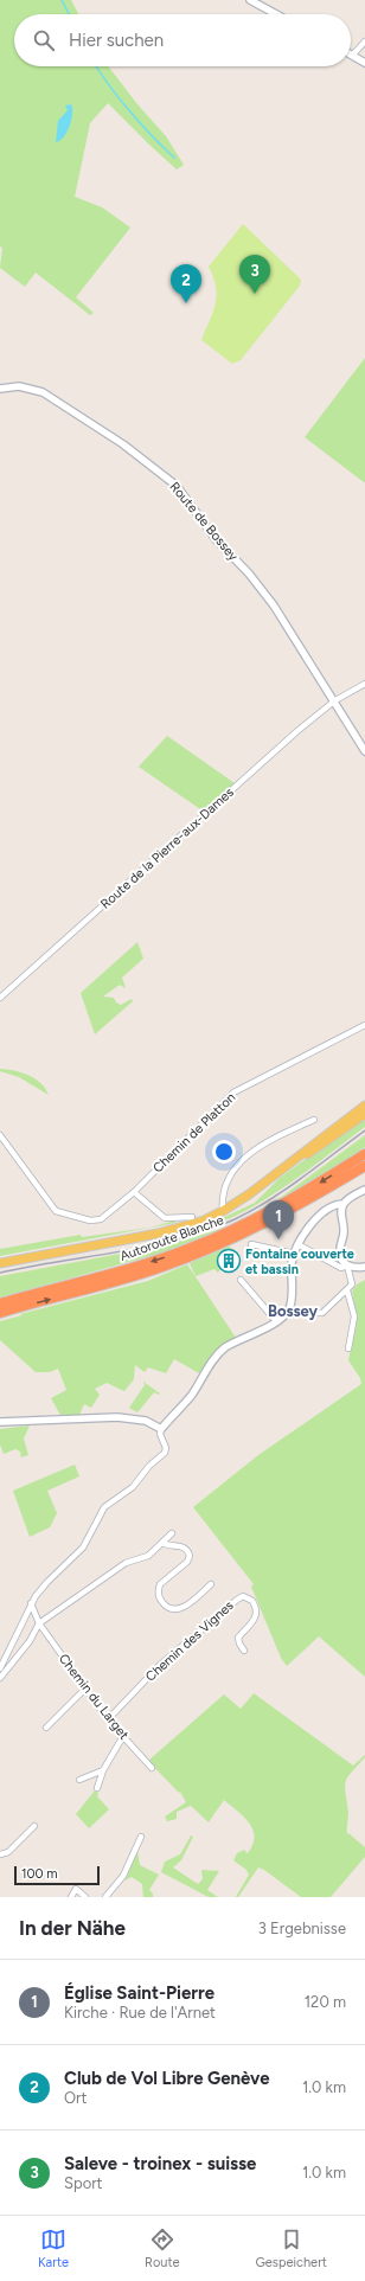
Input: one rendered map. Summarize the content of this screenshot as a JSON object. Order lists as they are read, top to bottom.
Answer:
{
  "streets": {
    "highway": ["Autoroute Blanche"],
    "street": [
      "Route de Bossey",
      "Route de la Pierre-aux-Dames",
      "Chemin de Platton",
      "Chemin des Vignes",
      "Chemin du Larget"
    ]
  },
  "crossings": [
    ["Route de Bossey", "Route de la Pierre-aux-Dames"],
    ["Chemin des Vignes", "Chemin du Larget"]
  ],
  "districts": ["Bossey"],
  "places": {
    "building": ["Fontaine couverte et bassin"]
  },
  "scale_bar": "100 m",
  "page": {
    "search": "Hier suchen",
    "pins": ["3", "2", "1"],
    "scale": "100 m",
    "heading": ["In der Nähe", "3 Ergebnisse"],
    "list": [
      {
        "mark": "1",
        "name": "Église Saint-Pierre",
        "note": "Kirche · Rue de l'Arnet",
        "value": "120 m"
      },
      {
        "mark": "2",
        "name": "Club de Vol Libre Genève",
        "note": "Ort",
        "value": "1.0 km"
      },
      {
        "mark": "3",
        "name": "Saleve - troinex - suisse",
        "note": "Sport",
        "value": "1.0 km"
      }
    ],
    "nav": ["Karte", "Route", "Gespeichert"]
  }
}
